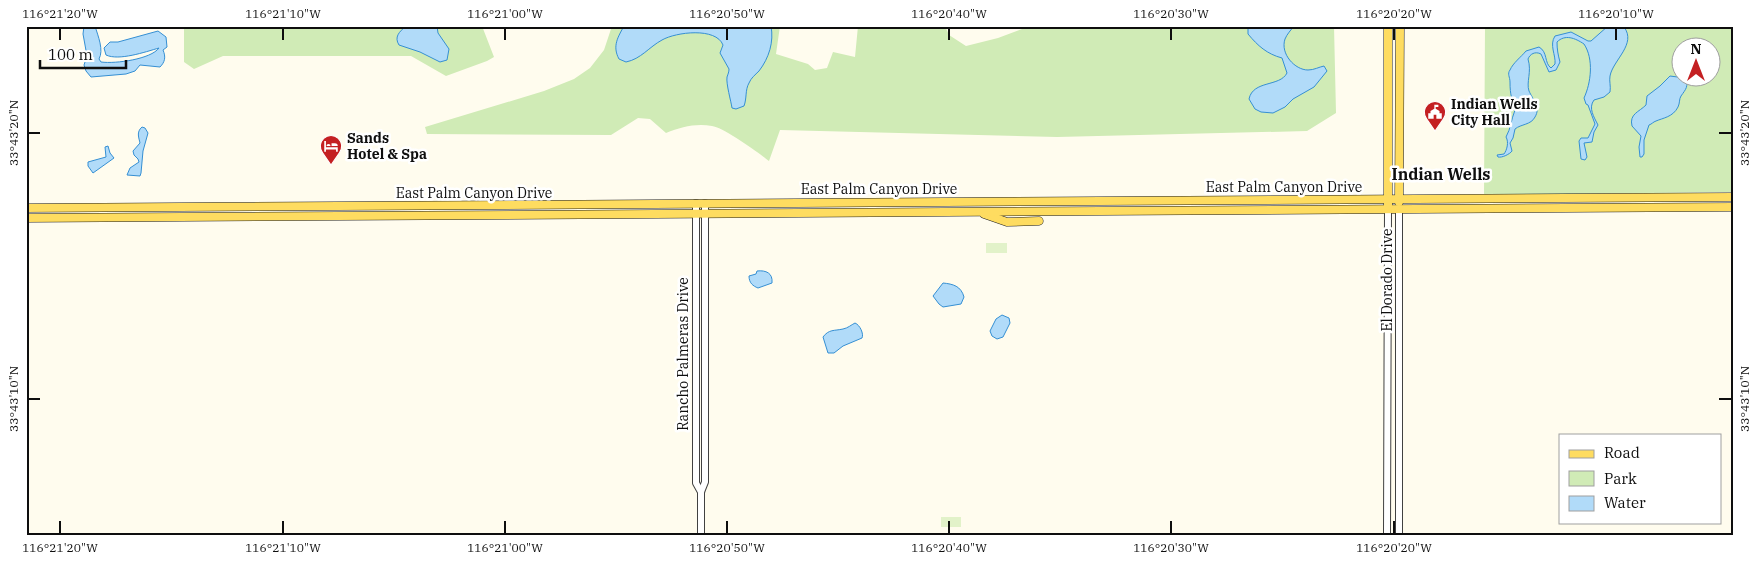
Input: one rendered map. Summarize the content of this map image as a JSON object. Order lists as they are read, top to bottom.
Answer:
{
  "streets": {
    "main road": ["East Palm Canyon Drive", "El Dorado Drive"],
    "street": ["Rancho Palmeras Drive"]
  },
  "crossings": [
    ["East Palm Canyon Drive", "El Dorado Drive"],
    ["East Palm Canyon Drive", "Rancho Palmeras Drive"]
  ],
  "districts": ["Indian Wells"],
  "places": {
    "public building": ["Indian Wells City Hall"],
    "hotel": ["Sands Hotel & Spa"]
  },
  "legend": ["Road", "Park", "Water"],
  "scale_bar": "100 m",
  "north": "top",
  "coordinates": [
    "116°21'20\"W",
    "116°21'10\"W",
    "116°21'00\"W",
    "116°20'50\"W",
    "116°20'40\"W",
    "116°20'30\"W",
    "116°20'20\"W",
    "116°20'10\"W",
    "33°43'20\"N",
    "33°43'10\"N"
  ]
}
